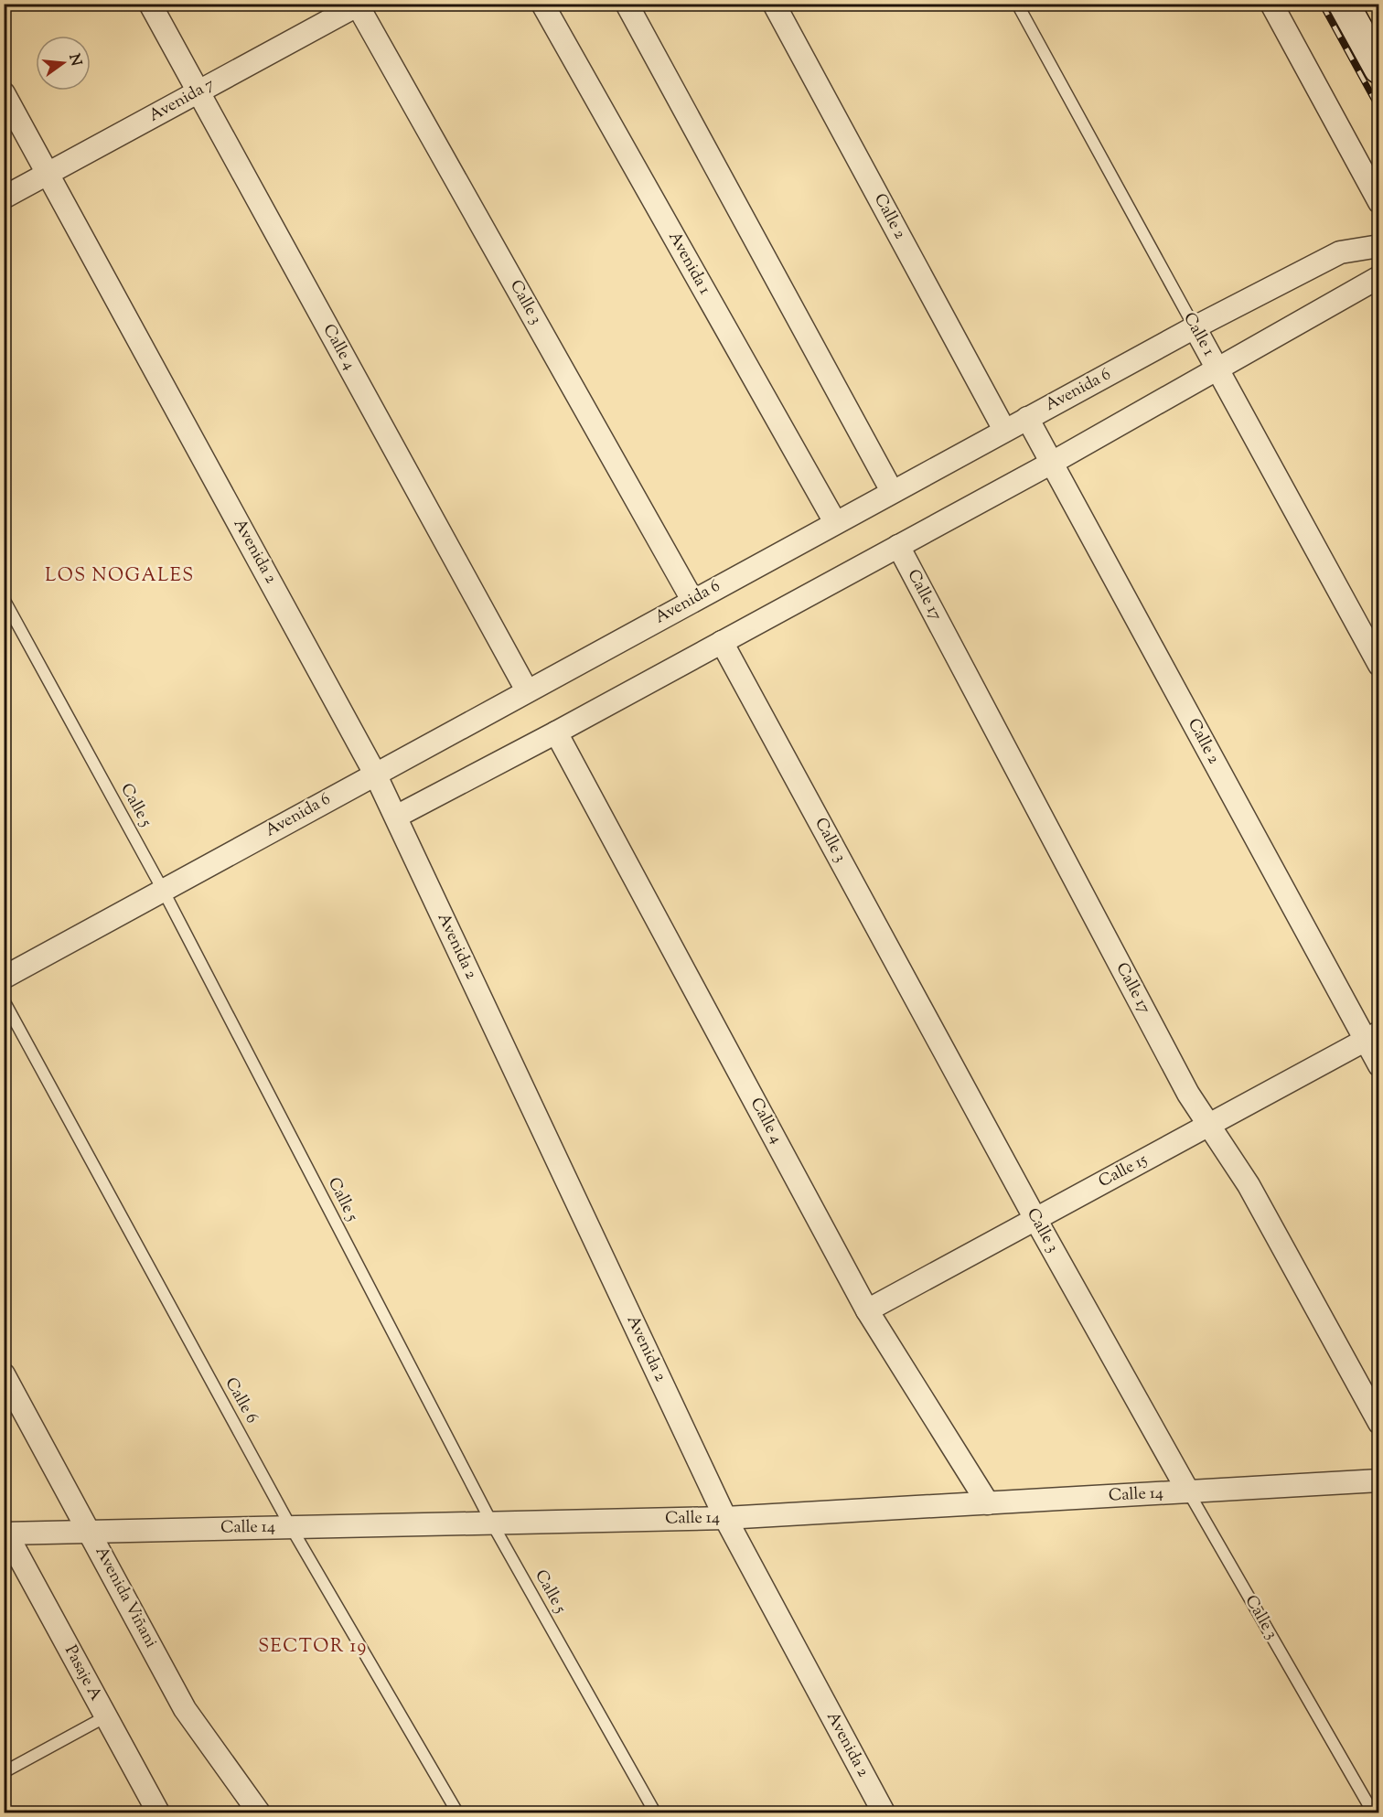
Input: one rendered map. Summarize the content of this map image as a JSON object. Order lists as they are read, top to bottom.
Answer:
{
  "streets": {
    "street": [
      "Avenida 7",
      "Calle 2",
      "Avenida 1",
      "Calle 3",
      "Calle 1",
      "Calle 4",
      "Avenida 6",
      "Avenida 2",
      "Calle 17",
      "Calle 15",
      "Calle 14",
      "Avenida Viñani",
      "Pasaje A"
    ],
    "lane": ["Calle 5", "Calle 6"]
  },
  "crossings": [
    ["Avenida 7", "Calle 3"],
    ["Avenida 7", "Calle 4"],
    ["Avenida 7", "Avenida 2"],
    ["Calle 2", "Avenida 6"],
    ["Calle 2", "Calle 15"],
    ["Avenida 1", "Avenida 6"],
    ["Calle 3", "Avenida 6"],
    ["Calle 3", "Calle 15"],
    ["Calle 3", "Calle 14"],
    ["Calle 1", "Avenida 6"],
    ["Calle 4", "Avenida 6"],
    ["Calle 4", "Calle 15"],
    ["Calle 4", "Calle 14"],
    ["Avenida 6", "Avenida 2"],
    ["Avenida 6", "Calle 5"],
    ["Avenida 2", "Calle 14"],
    ["Calle 17", "Calle 15"],
    ["Calle 5", "Calle 14"],
    ["Calle 6", "Calle 14"],
    ["Calle 14", "Avenida Viñani"],
    ["Calle 14", "Pasaje A"]
  ],
  "districts": ["LOS NOGALES", "SECTOR 19"],
  "north": "right"
}
